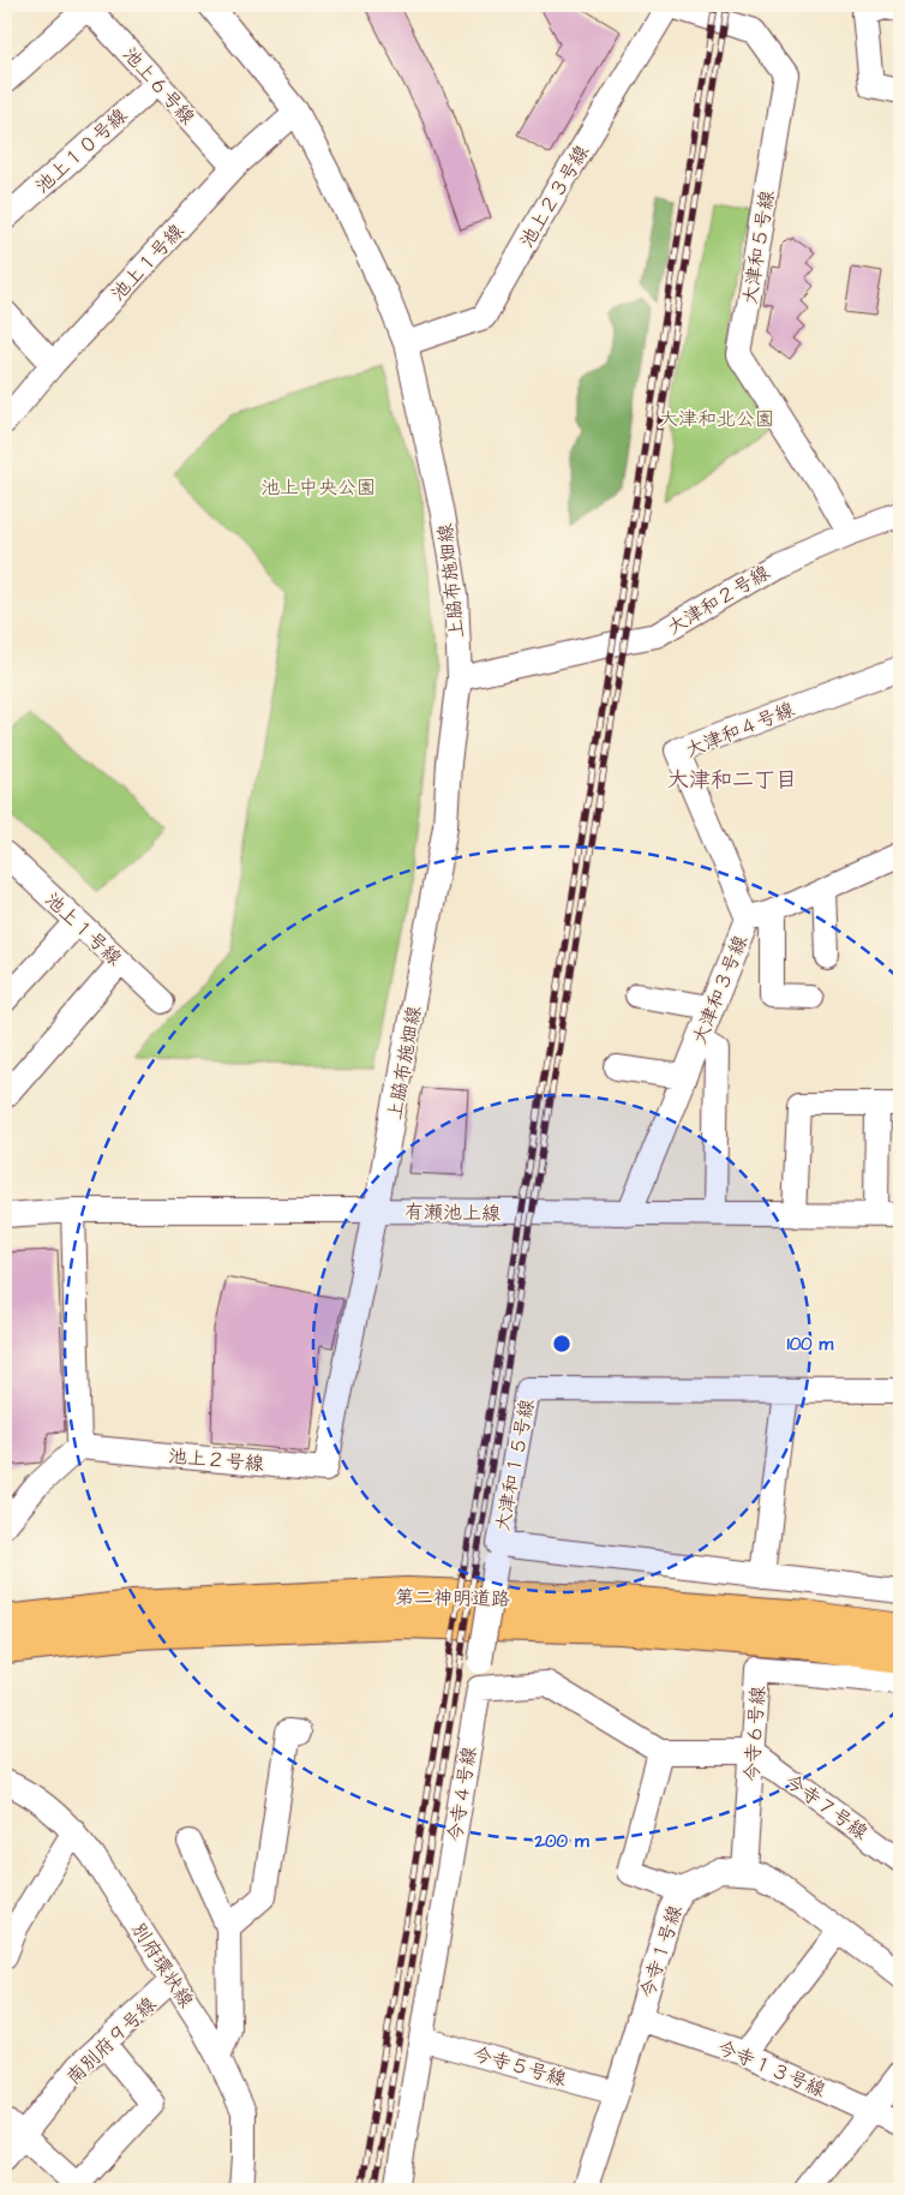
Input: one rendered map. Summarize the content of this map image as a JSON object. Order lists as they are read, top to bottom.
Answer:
{
  "streets": {
    "highway": ["第二神明道路"],
    "street": [
      "池上６号線",
      "池上１０号線",
      "池上２３号線",
      "大津和５号線",
      "池上１号線",
      "上脇布施畑線",
      "大津和２号線",
      "大津和４号線",
      "大津和３号線",
      "有瀬池上線",
      "池上２号線",
      "大津和１５号線",
      "今寺６号線",
      "今寺４号線",
      "今寺７号線",
      "今寺１号線",
      "別府環状線",
      "南別府９号線",
      "今寺５号線",
      "今寺１３号線"
    ]
  },
  "crossings": [
    ["池上６号線", "池上１０号線"],
    ["池上６号線", "池上１号線"],
    ["池上２３号線", "大津和５号線"],
    ["池上２３号線", "上脇布施畑線"],
    ["大津和５号線", "大津和２号線"],
    ["池上１号線", "上脇布施畑線"],
    ["上脇布施畑線", "大津和２号線"],
    ["上脇布施畑線", "有瀬池上線"],
    ["上脇布施畑線", "池上２号線"],
    ["大津和４号線", "大津和３号線"],
    ["大津和３号線", "有瀬池上線"],
    ["有瀬池上線", "池上２号線"],
    ["大津和１５号線", "今寺４号線"],
    ["今寺６号線", "今寺７号線"],
    ["今寺６号線", "今寺１号線"],
    ["今寺４号線", "今寺５号線"],
    ["今寺１号線", "今寺５号線"],
    ["今寺１号線", "今寺１３号線"],
    ["別府環状線", "南別府９号線"]
  ],
  "districts": ["大津和二丁目"],
  "parks": ["大津和北公園", "池上中央公園"],
  "rings": ["100 m", "200 m"]
}
